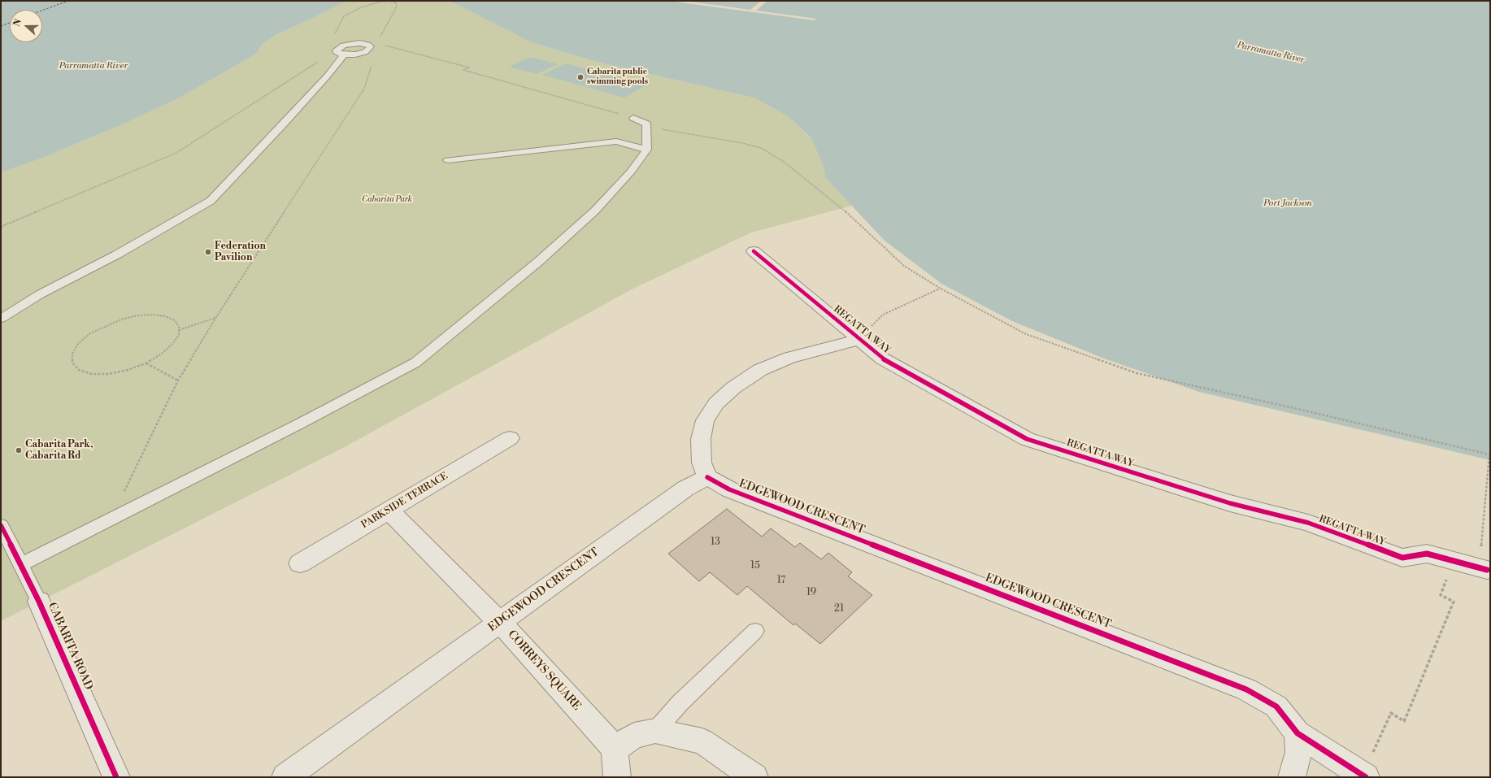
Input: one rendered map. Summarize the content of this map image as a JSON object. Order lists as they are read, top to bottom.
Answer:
{
  "streets": {
    "street": [
      "REGATTA WAY",
      "PARKSIDE TERRACE",
      "EDGEWOOD CRESCENT",
      "CABARITA ROAD",
      "CORREYS SQUARE"
    ]
  },
  "crossings": [
    ["PARKSIDE TERRACE", "CORREYS SQUARE"],
    ["EDGEWOOD CRESCENT", "CORREYS SQUARE"]
  ],
  "water": ["Parramatta River", "Port Jackson"],
  "parks": ["Cabarita Park"],
  "places": ["Cabarita public swimming pools", "Federation Pavilion", "Cabarita Park, Cabarita Rd"],
  "house_numbers": [
    "13",
    "15",
    "17",
    "19",
    "21"
  ],
  "north": "left"
}
